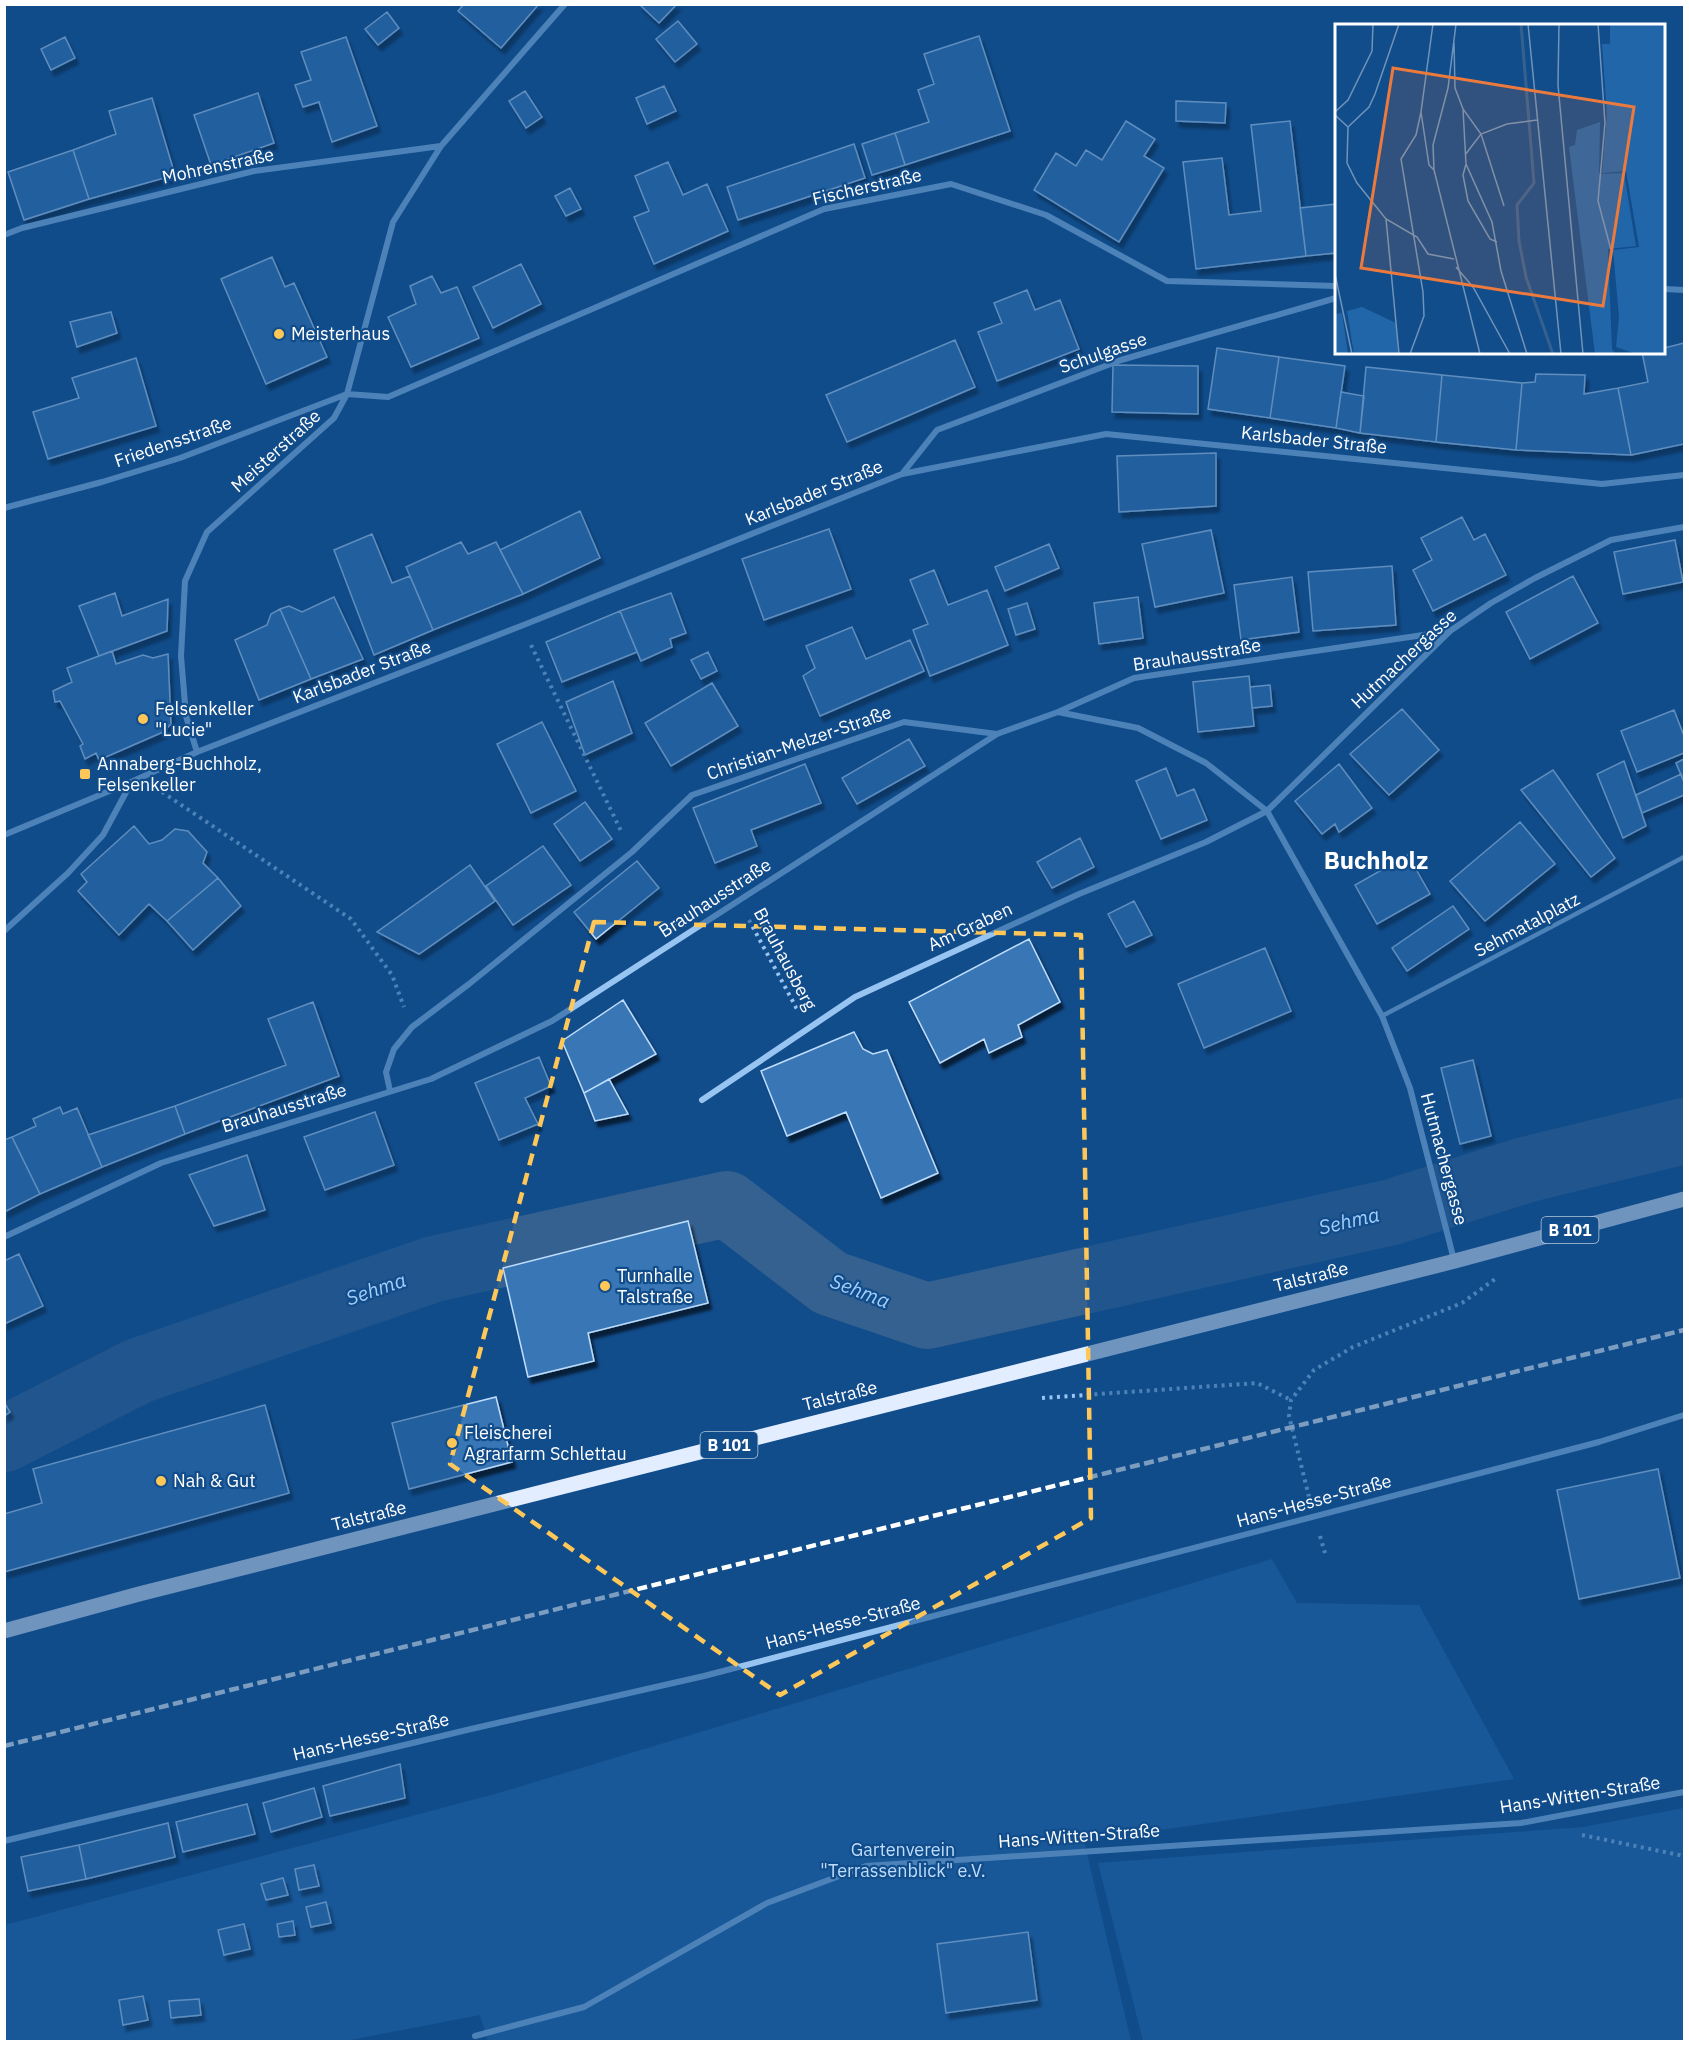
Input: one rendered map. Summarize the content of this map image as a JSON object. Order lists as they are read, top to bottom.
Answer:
{
  "streets": {
    "main road": ["B 101", "Talstraße"],
    "street": [
      "Mohrenstraße",
      "Fischerstraße",
      "Schulgasse",
      "Karlsbader Straße",
      "Friedensstraße",
      "Meisterstraße",
      "Brauhausstraße",
      "Hutmachergasse",
      "Christian-Melzer-Straße",
      "Am Graben",
      "Hans-Hesse-Straße",
      "Hans-Witten-Straße"
    ],
    "lane": ["Sehmatalplatz"],
    "path": ["Brauhausberg"]
  },
  "crossings": [
    ["Mohrenstraße", "Meisterstraße"],
    ["Fischerstraße", "Friedensstraße"],
    ["Fischerstraße", "Meisterstraße"],
    ["Schulgasse", "Karlsbader Straße"],
    ["Karlsbader Straße", "Meisterstraße"],
    ["Friedensstraße", "Meisterstraße"],
    ["Brauhausstraße", "Hutmachergasse"],
    ["Brauhausstraße", "Christian-Melzer-Straße"],
    ["Brauhausstraße", "Brauhausberg"],
    ["Hutmachergasse", "Sehmatalplatz"],
    ["Hutmachergasse", "Am Graben"],
    ["Hutmachergasse", "Talstraße"],
    ["Am Graben", "Brauhausberg"]
  ],
  "districts": ["Buchholz"],
  "water": ["Sehma"],
  "parks": ["Gartenverein \"Terrassenblick\" e.V."],
  "places": {
    "other": [
      "Meisterhaus",
      "Felsenkeller \"Lucie\"",
      "Turnhalle Talstraße",
      "Fleischerei Agrarfarm Schlettau",
      "Nah & Gut"
    ],
    "transit": ["Annaberg-Buchholz, Felsenkeller"]
  }
}
